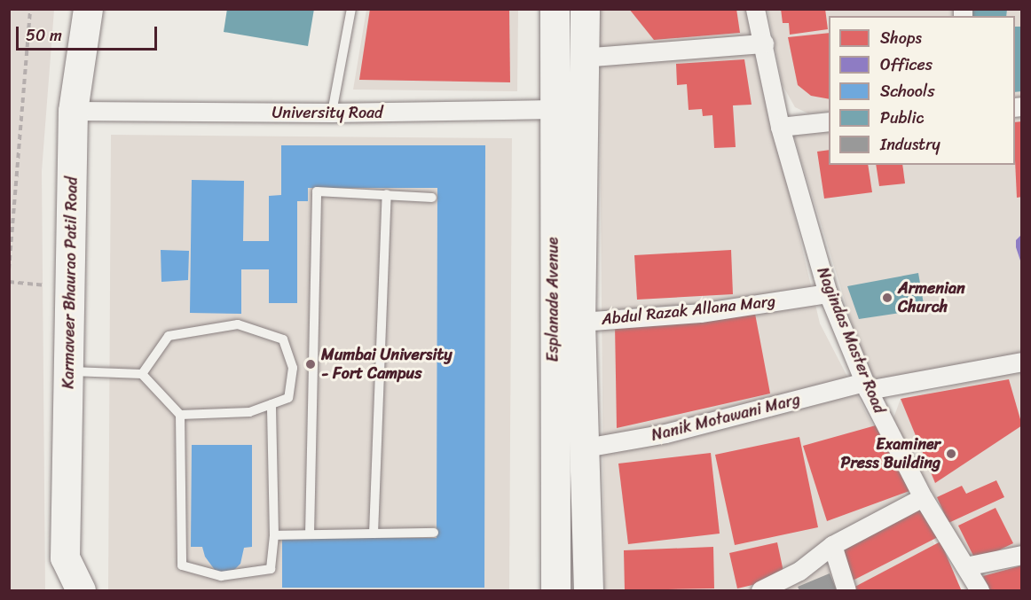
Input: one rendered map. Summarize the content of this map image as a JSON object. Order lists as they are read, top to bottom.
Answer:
{
  "streets": {
    "main road": ["Karmaveer Bhaurao Patil Road", "Esplanade Avenue"],
    "street": [
      "University Road",
      "Abdul Razak Allana Marg",
      "Nagindas Master Road",
      "Nanik Motawani Marg"
    ]
  },
  "crossings": [
    ["University Road", "Karmaveer Bhaurao Patil Road"],
    ["University Road", "Esplanade Avenue"],
    ["Abdul Razak Allana Marg", "Nagindas Master Road"],
    ["Nagindas Master Road", "Nanik Motawani Marg"]
  ],
  "places": ["Armenian Church", "Mumbai University - Fort Campus", "Examiner Press Building"],
  "legend": [
    "Shops",
    "Offices",
    "Schools",
    "Public",
    "Industry"
  ],
  "scale_bar": "50 m"
}
